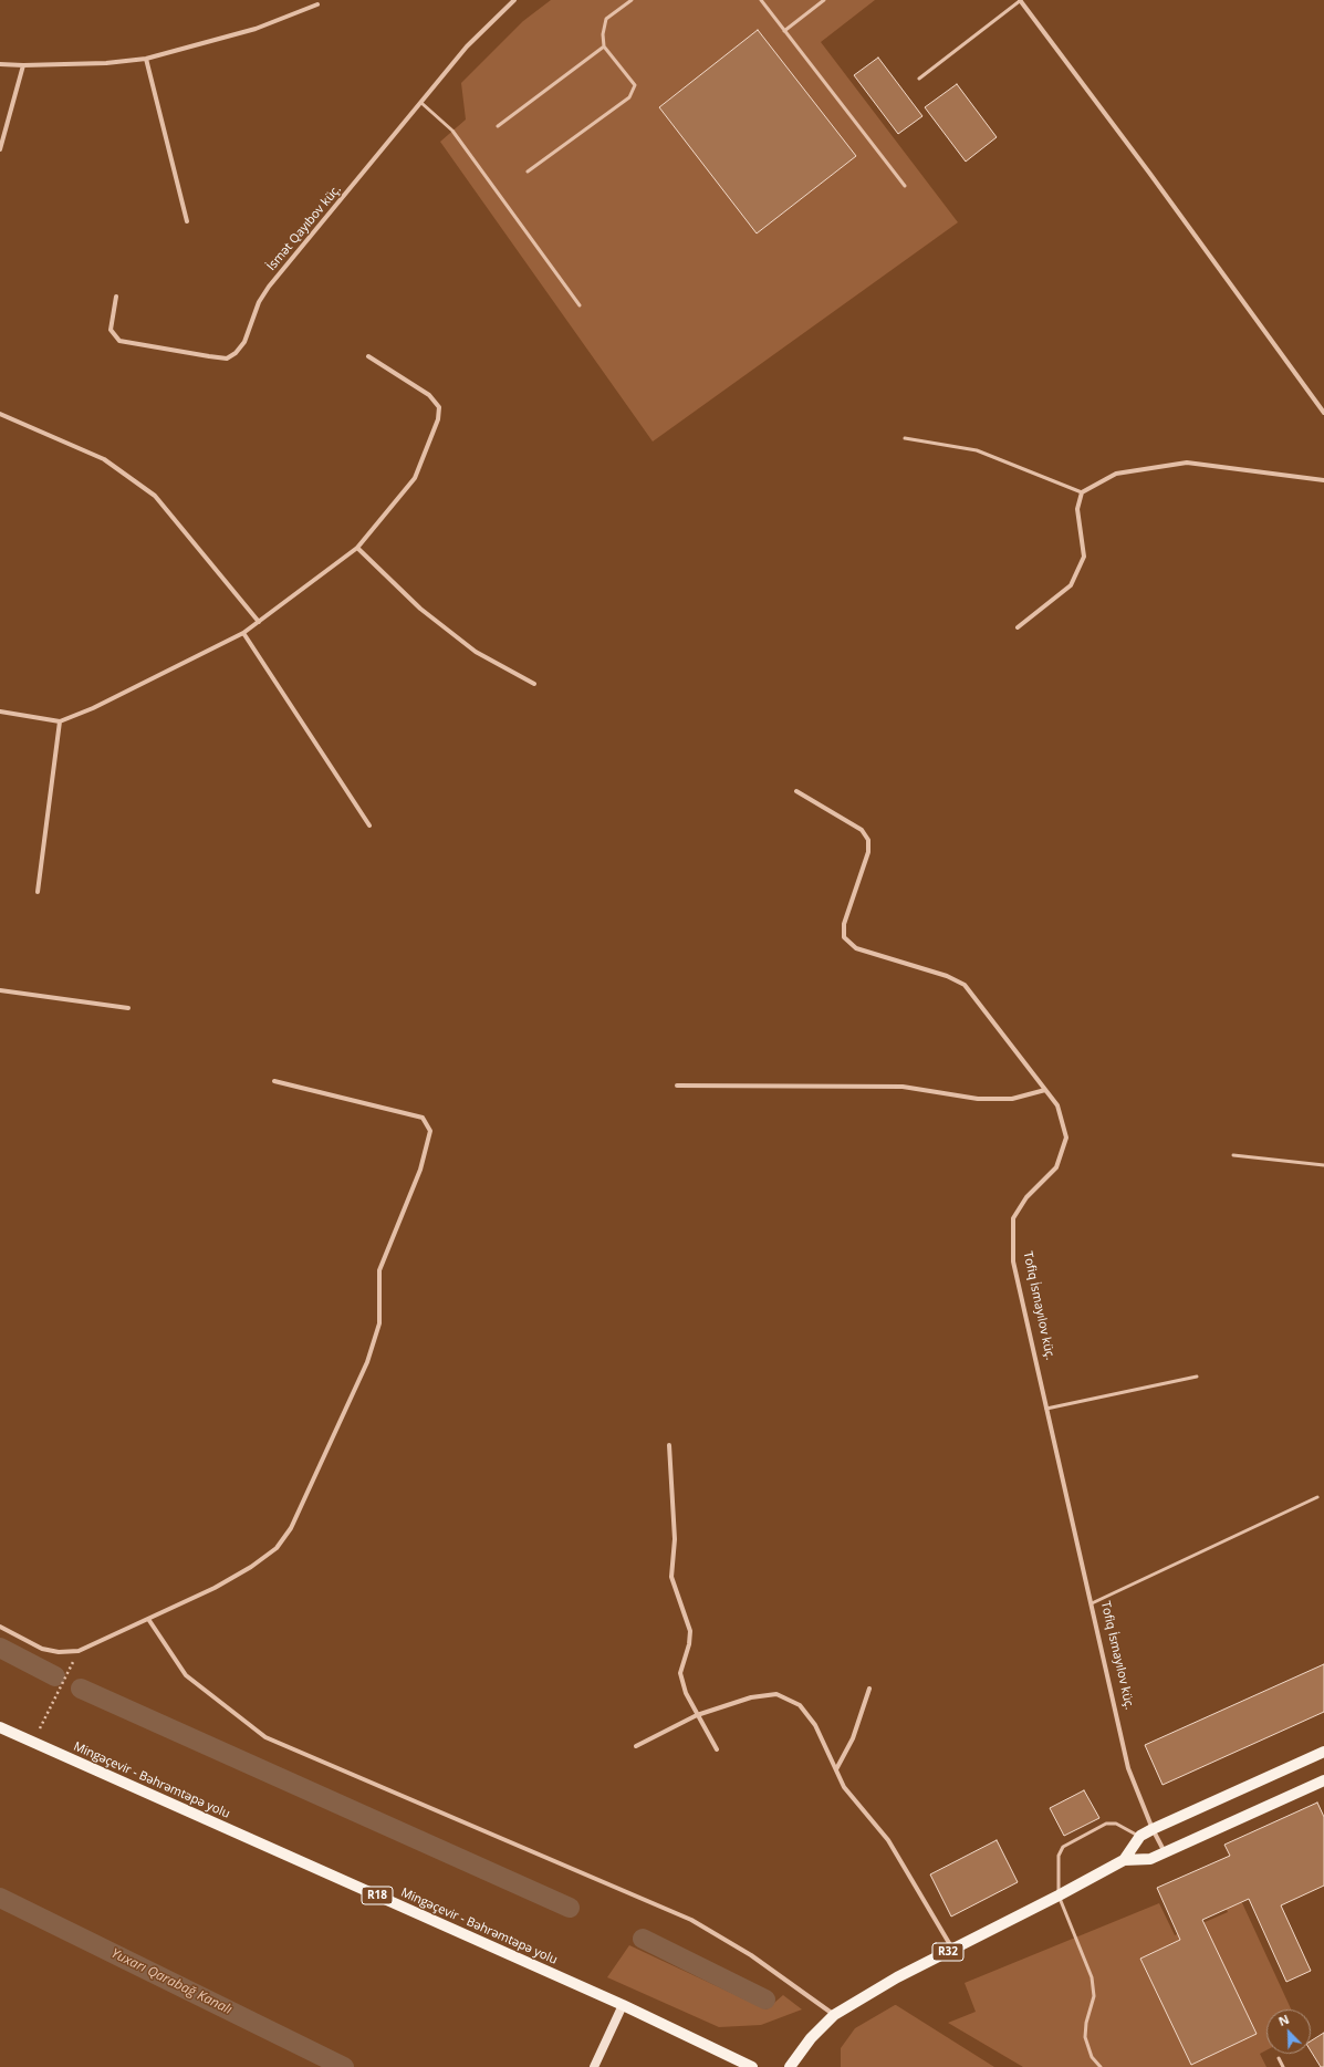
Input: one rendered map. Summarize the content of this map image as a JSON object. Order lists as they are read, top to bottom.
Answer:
{
  "streets": {
    "main road": ["Mingəçevir - Bəhrəmtəpə yolu", "R18", "R32"],
    "street": ["İsmət Qayıbov küç.", "Tofiq İsmayılov küç."]
  },
  "crossings": [
    ["Tofiq İsmayılov küç.", "R32"]
  ],
  "water": ["Yuxarı Qarabağ Kanalı"],
  "north": "top left"
}
